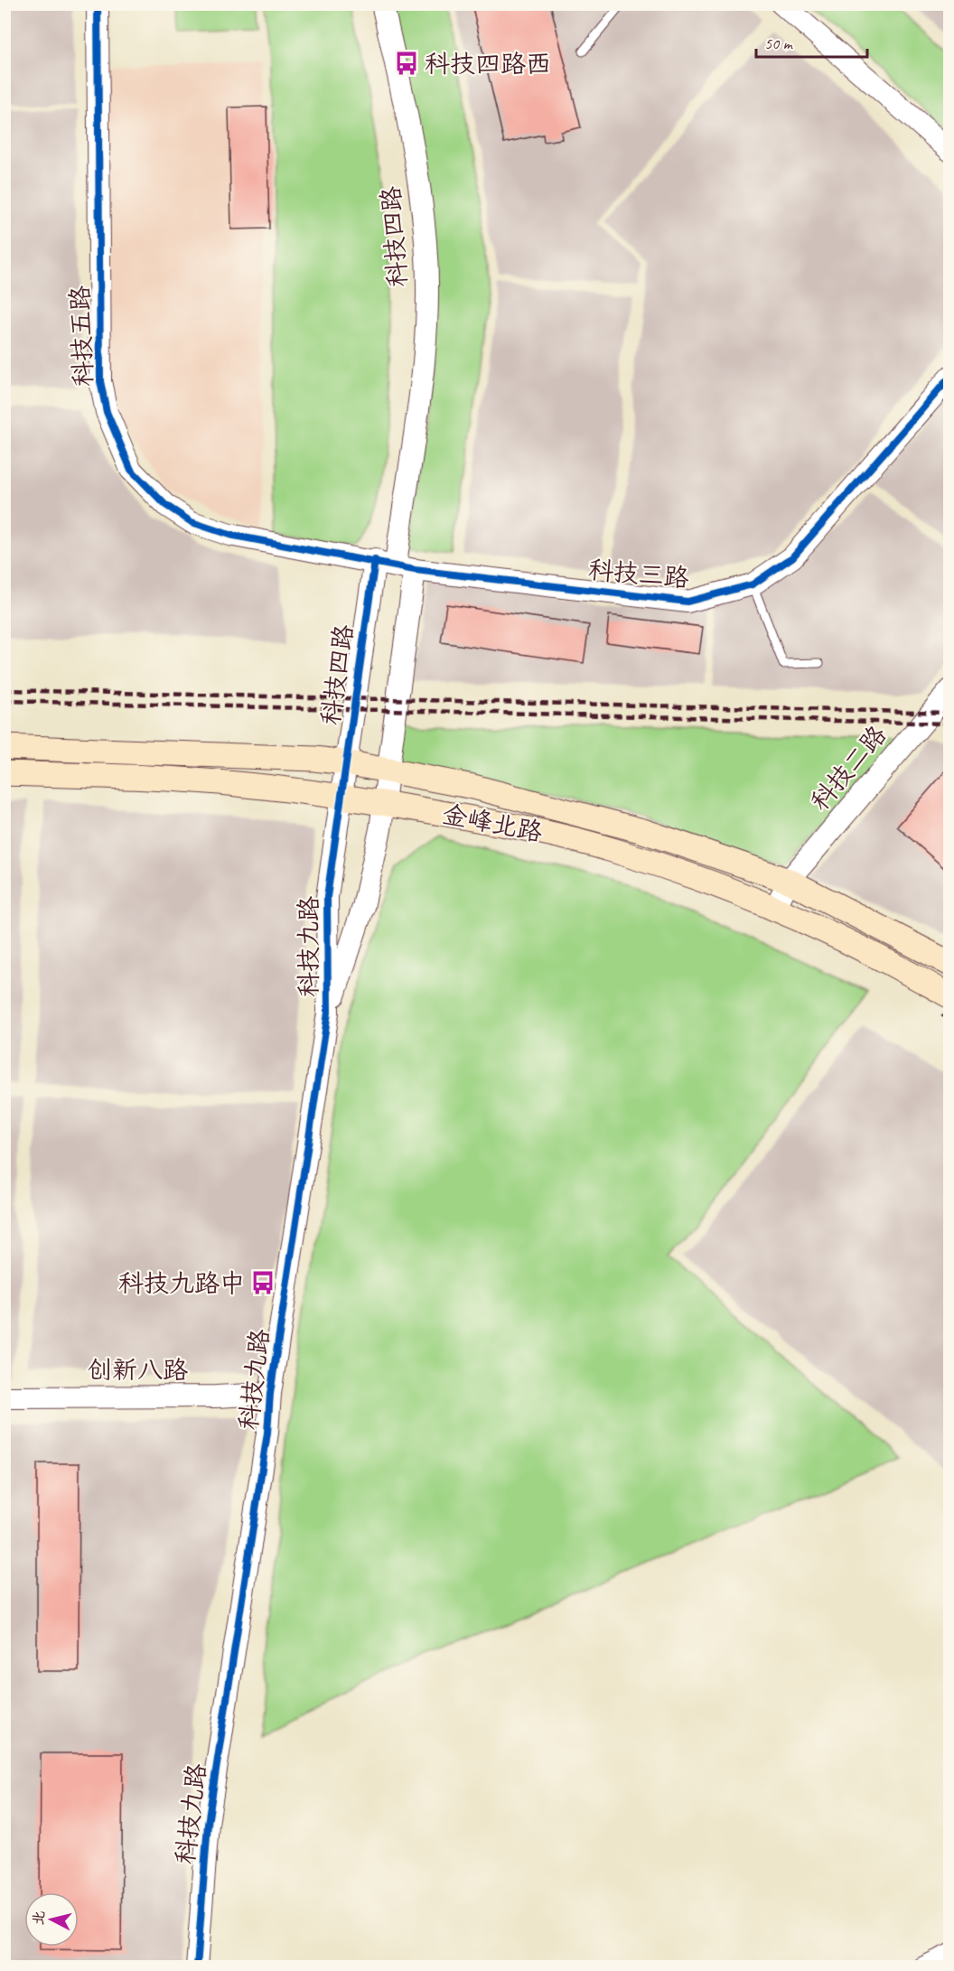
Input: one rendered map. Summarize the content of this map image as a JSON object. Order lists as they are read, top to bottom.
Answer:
{
  "streets": {
    "main road": ["金峰北路"],
    "street": [
      "科技四路",
      "科技五路",
      "科技三路",
      "科技二路",
      "科技九路",
      "创新八路"
    ]
  },
  "crossings": [
    ["科技四路", "科技五路"],
    ["科技四路", "科技三路"],
    ["科技四路", "金峰北路"],
    ["科技四路", "科技九路"],
    ["科技五路", "科技三路"],
    ["科技二路", "金峰北路"],
    ["金峰北路", "科技九路"],
    ["科技九路", "创新八路"]
  ],
  "places": {
    "bus stop": ["科技四路西", "科技九路中"]
  },
  "scale_bar": "50 m",
  "north": "left"
}
